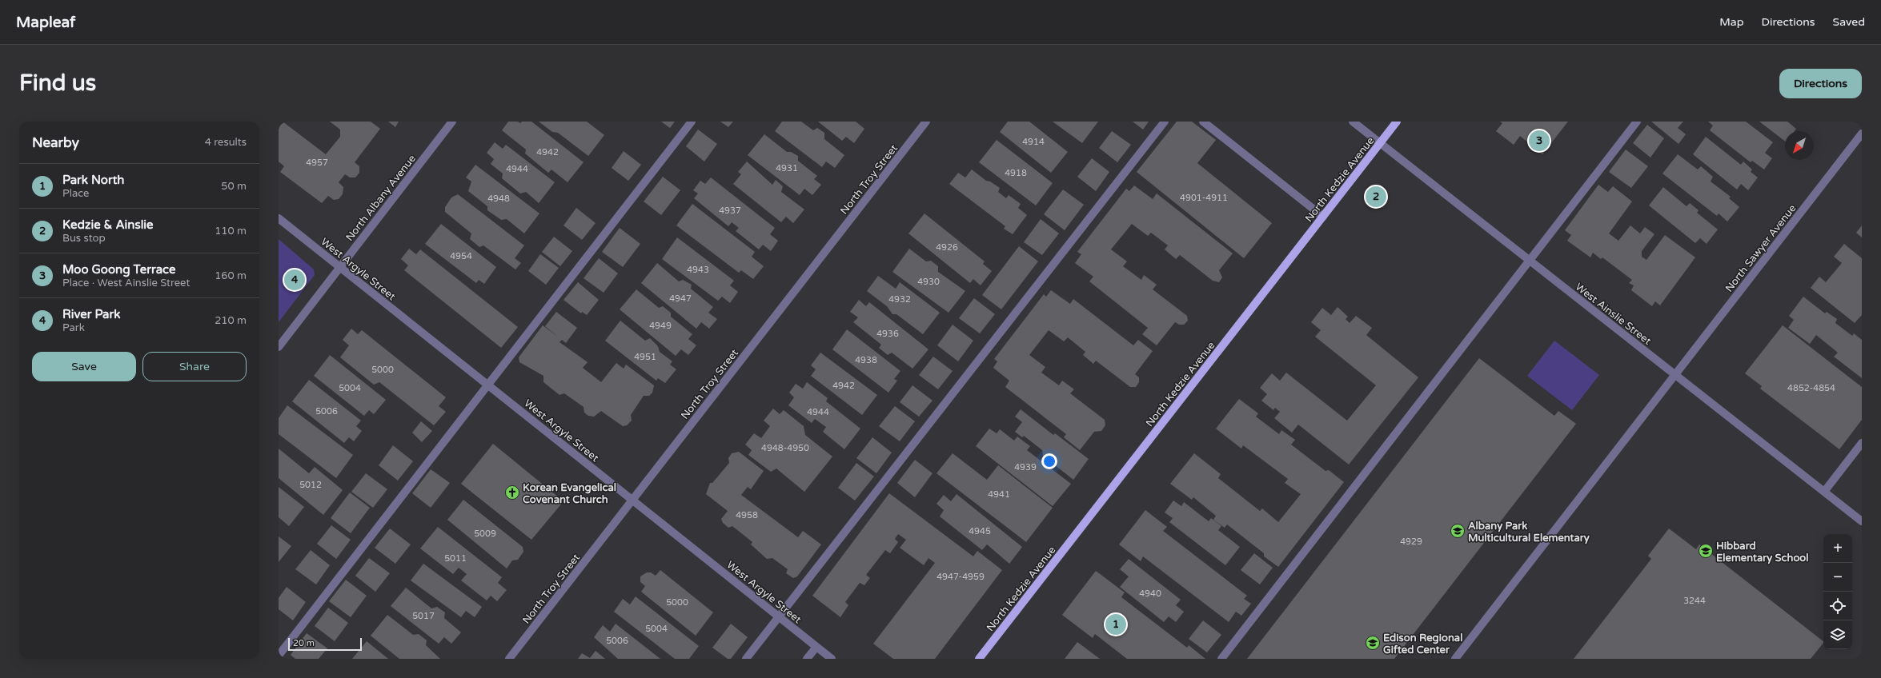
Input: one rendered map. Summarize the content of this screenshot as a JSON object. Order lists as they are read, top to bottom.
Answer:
{
  "streets": {
    "main road": ["North Kedzie Avenue"],
    "street": [
      "North Troy Street",
      "North Albany Avenue",
      "North Sawyer Avenue",
      "West Argyle Street",
      "West Ainslie Street"
    ]
  },
  "crossings": [
    ["North Troy Street", "West Argyle Street"],
    ["North Kedzie Avenue", "West Ainslie Street"],
    ["North Albany Avenue", "West Argyle Street"],
    ["North Sawyer Avenue", "West Ainslie Street"]
  ],
  "places": {
    "church": ["Korean Evangelical Covenant Church"],
    "school or university": ["Albany Park Multicultural Elementary", "Hibbard Elementary School", "Edison Regional Gifted Center"]
  },
  "house_numbers": [
    "4914",
    "4942",
    "4957",
    "4931",
    "4944",
    "4918",
    "4901-4911",
    "4948",
    "4937",
    "4926",
    "4954",
    "4943",
    "4930",
    "4947",
    "4932",
    "4949",
    "4936",
    "4951",
    "4938",
    "5000",
    "4942",
    "5004",
    "4852-4854",
    "5006",
    "4944",
    "4948-4950",
    "4939",
    "5012",
    "4941",
    "4958",
    "4945",
    "5009",
    "4929",
    "5011",
    "4947-4959",
    "4940",
    "3244",
    "5000",
    "5017",
    "5004",
    "5006"
  ],
  "scale_bar": "20 m",
  "north": "bottom left",
  "page": {
    "header": "Mapleaf",
    "nav": ["Map", "Directions", "Saved"],
    "buttons": [
      "Directions",
      ["Save", "Share"]
    ],
    "title": "Find us",
    "heading": ["Nearby", "4 results"],
    "pins": [
      "3",
      "2",
      "4",
      "1"
    ],
    "list": [
      {
        "mark": "1",
        "name": "Park North",
        "note": "Place",
        "value": "50 m"
      },
      {
        "mark": "2",
        "name": "Kedzie & Ainslie",
        "note": "Bus stop",
        "value": "110 m"
      },
      {
        "mark": "3",
        "name": "Moo Goong Terrace",
        "note": "Place · West Ainslie Street",
        "value": "160 m"
      },
      {
        "mark": "4",
        "name": "River Park",
        "note": "Park",
        "value": "210 m"
      }
    ],
    "map_buttons": ["+", "−"],
    "scale": "20 m"
  }
}
